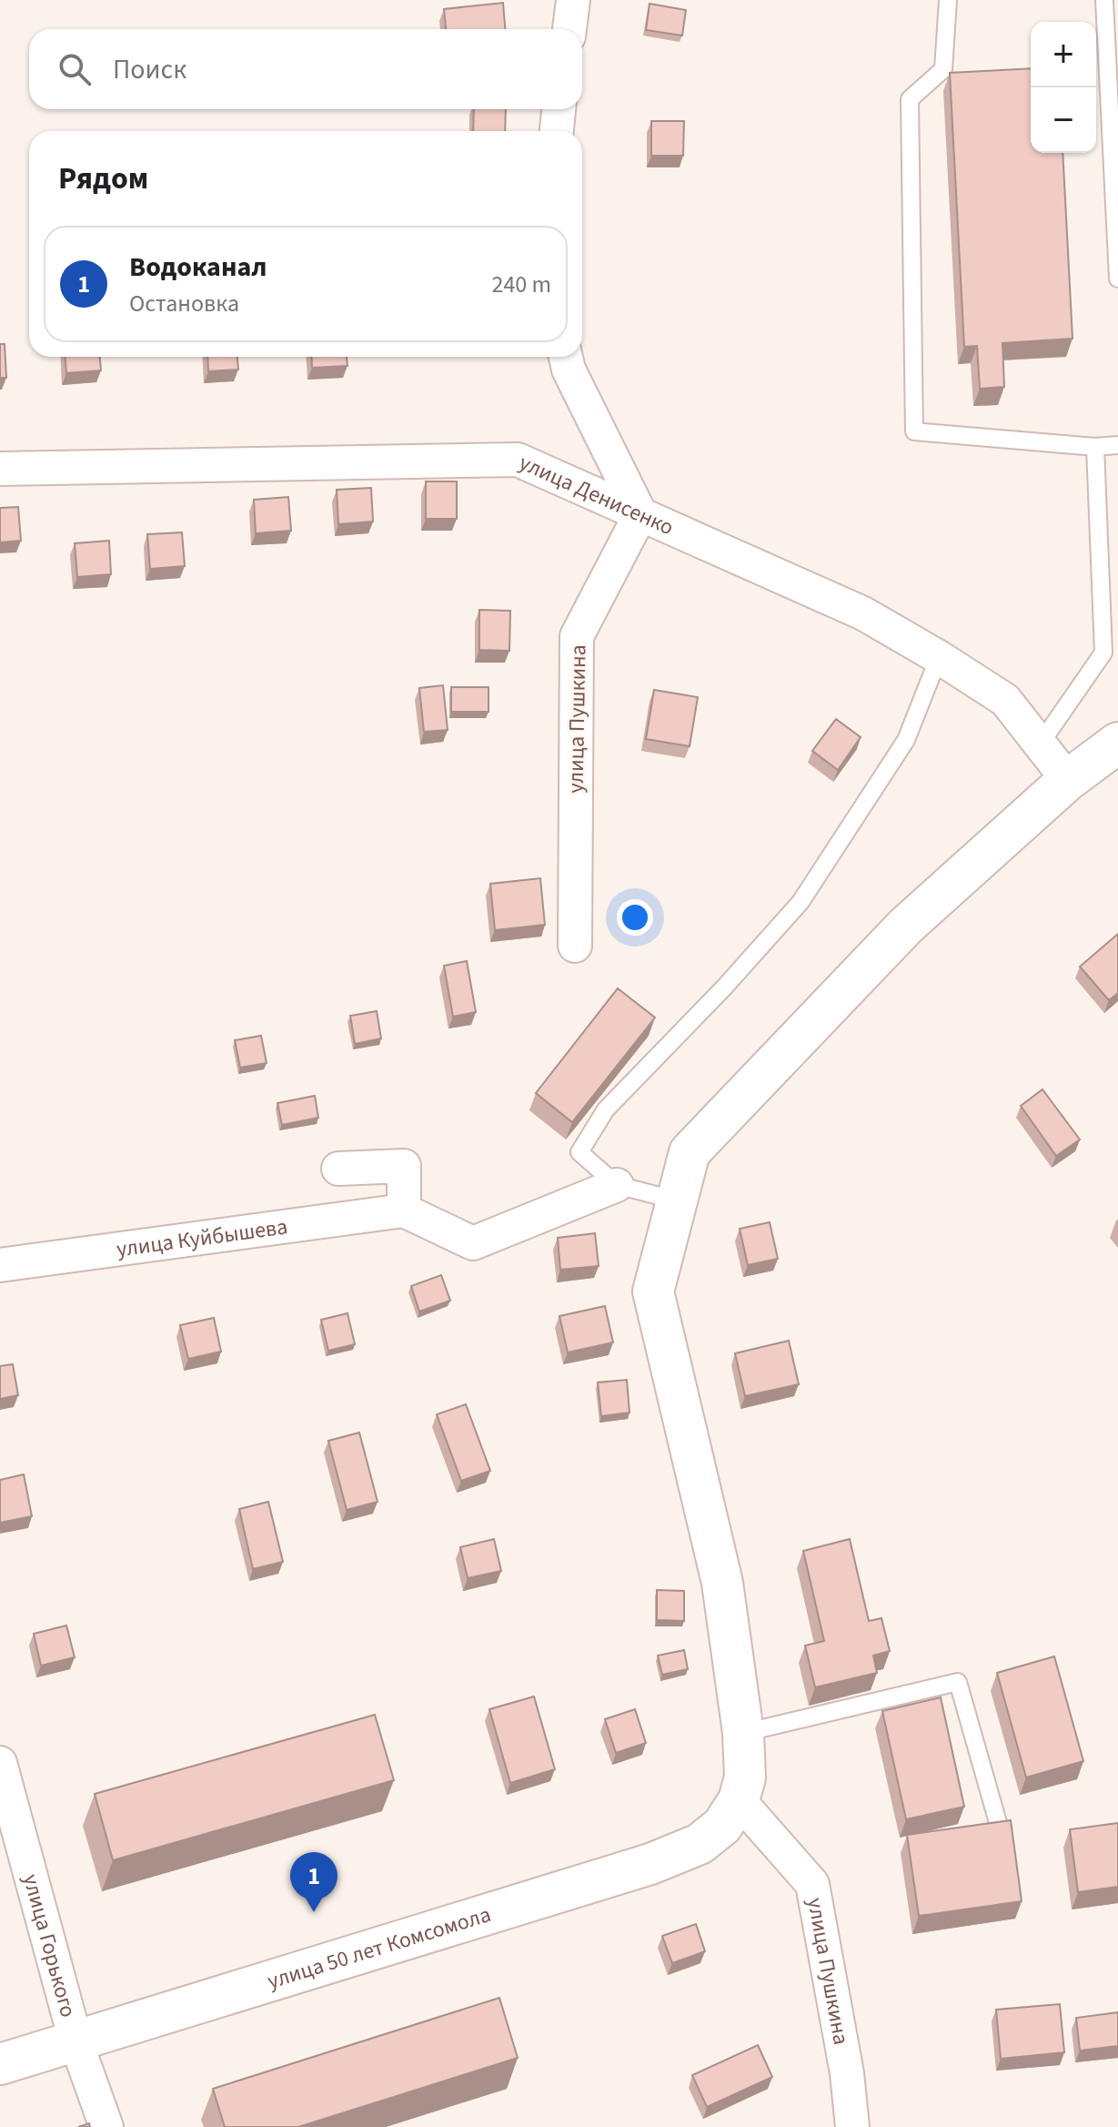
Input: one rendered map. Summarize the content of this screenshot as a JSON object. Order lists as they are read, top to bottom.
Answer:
{
  "streets": {
    "street": [
      "улица Денисенко",
      "улица Пушкина",
      "улица Куйбышева",
      "улица Горького",
      "улица 50 лет Комсомола"
    ]
  },
  "crossings": [
    ["улица Денисенко", "улица Пушкина"],
    ["улица Пушкина", "улица 50 лет Комсомола"],
    ["улица Горького", "улица 50 лет Комсомола"]
  ],
  "page": {
    "map_buttons": ["+", "−"],
    "search": "Поиск",
    "heading": "Рядом",
    "list": [
      {
        "mark": "1",
        "name": "Водоканал",
        "note": "Остановка",
        "value": "240 m"
      }
    ],
    "pins": "1"
  }
}
